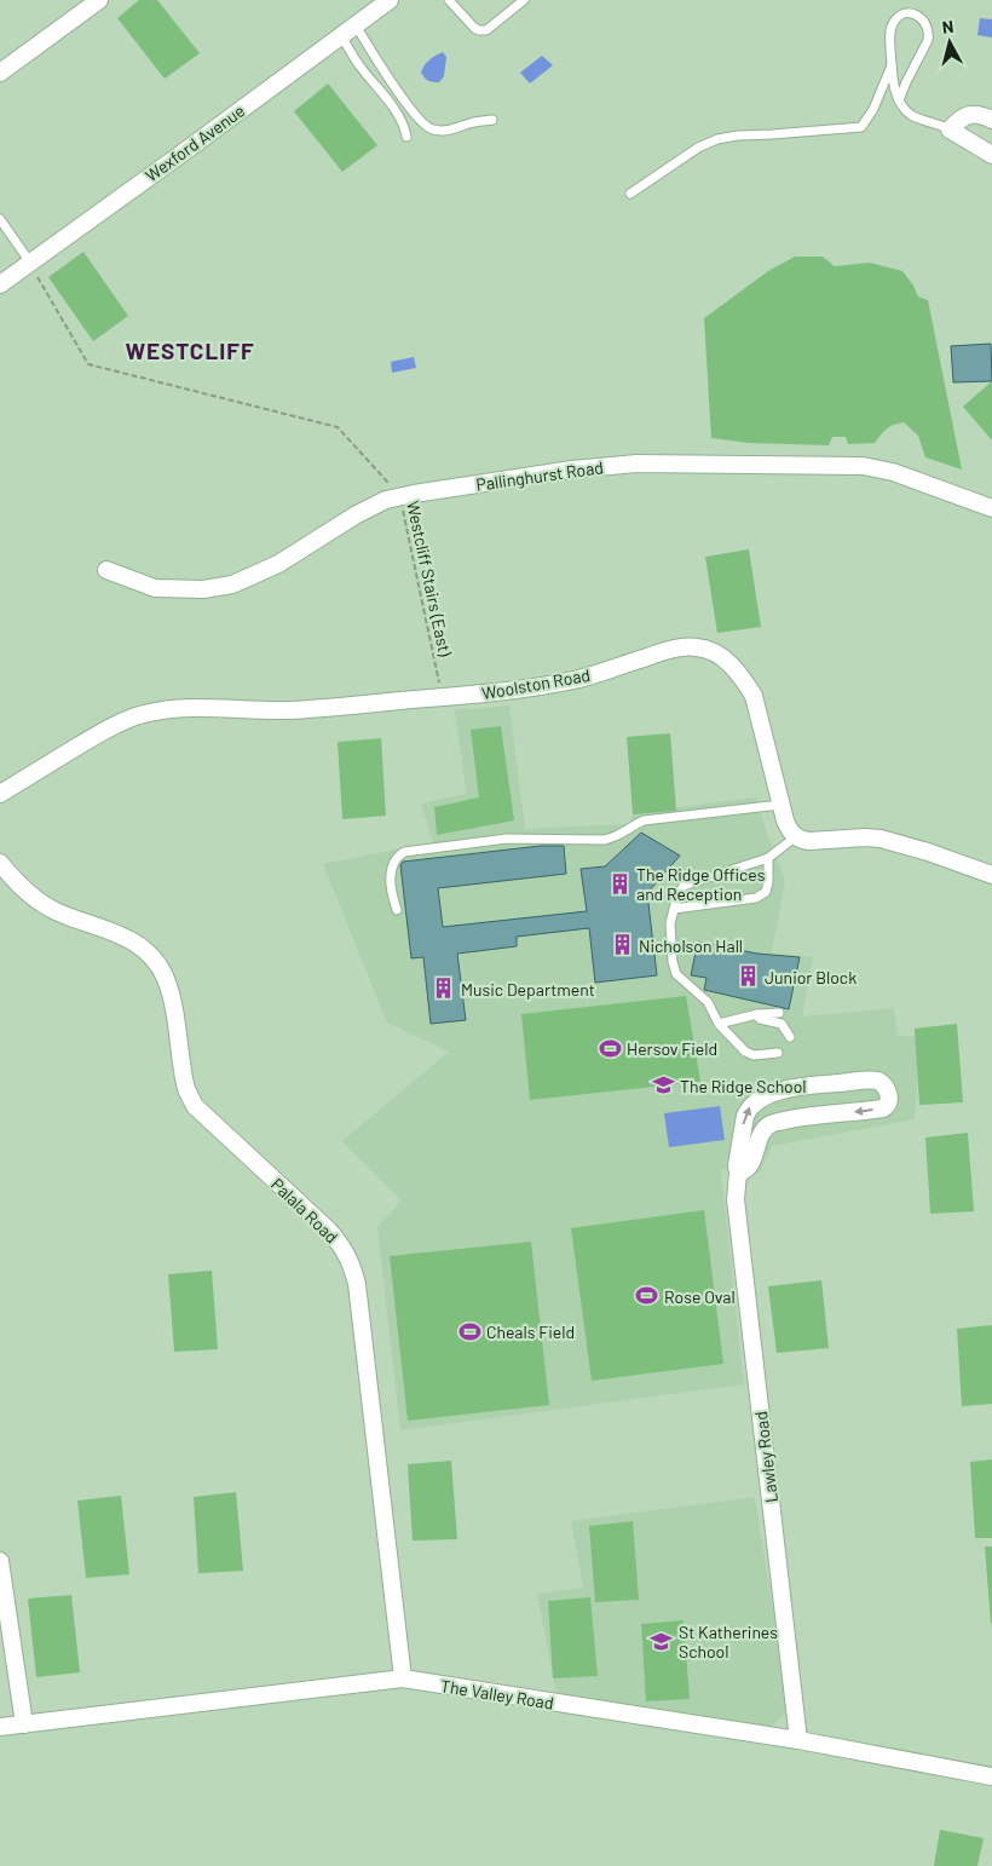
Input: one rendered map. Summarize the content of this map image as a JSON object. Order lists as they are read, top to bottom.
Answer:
{
  "streets": {
    "street": [
      "Wexford Avenue",
      "Pallinghurst Road",
      "Woolston Road",
      "Palala Road",
      "Lawley Road",
      "The Valley Road"
    ],
    "path": ["Westcliff Stairs (East)"]
  },
  "crossings": [
    ["Wexford Avenue", "Westcliff Stairs (East)"],
    ["Pallinghurst Road", "Westcliff Stairs (East)"],
    ["Westcliff Stairs (East)", "Woolston Road"],
    ["Palala Road", "The Valley Road"],
    ["Lawley Road", "The Valley Road"]
  ],
  "districts": ["WESTCLIFF"],
  "places": {
    "building": [
      "The Ridge Offices and Reception",
      "Nicholson Hall",
      "Junior Block",
      "Music Department"
    ],
    "sports": ["Hersov Field", "Rose Oval", "Cheals Field"],
    "school or university": ["The Ridge School", "St Katherines School"]
  },
  "north": "top"
}
